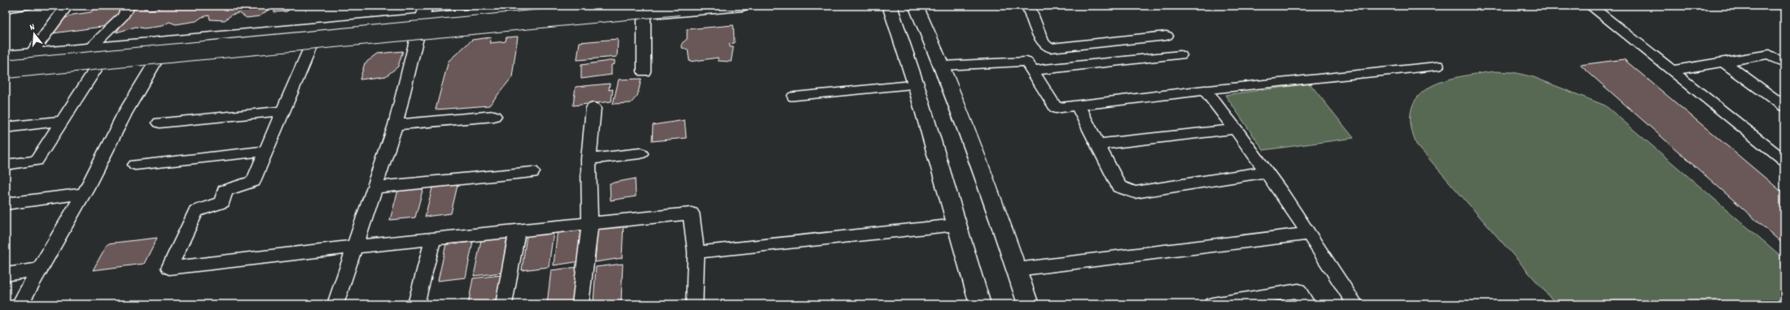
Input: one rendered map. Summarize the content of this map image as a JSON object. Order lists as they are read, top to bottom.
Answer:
{
  "north": "top"
}
